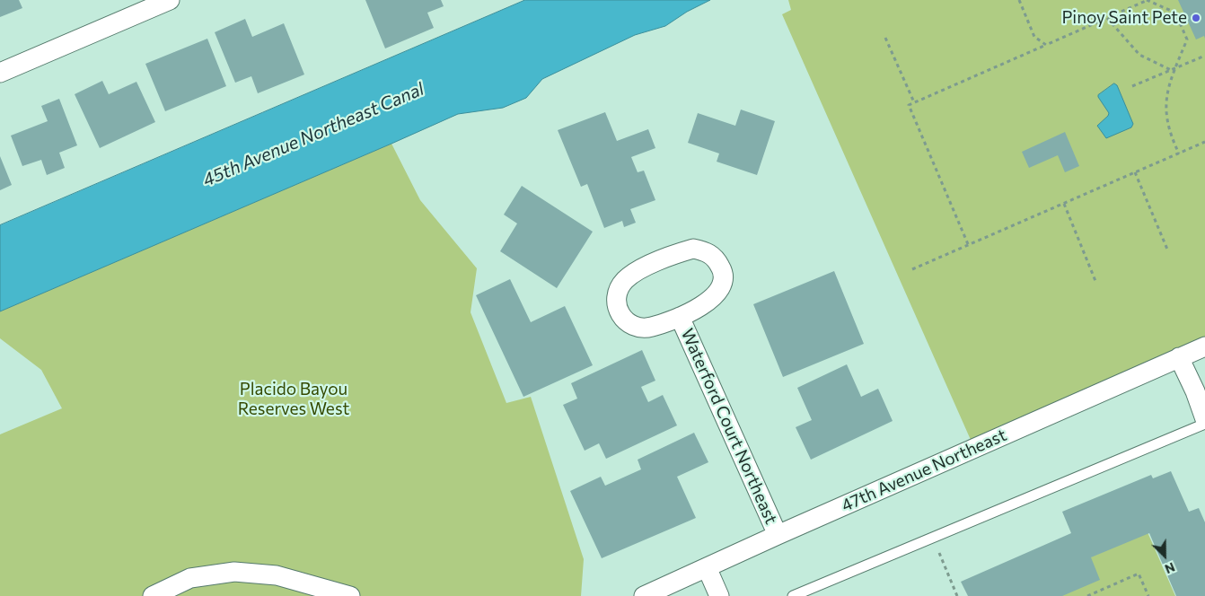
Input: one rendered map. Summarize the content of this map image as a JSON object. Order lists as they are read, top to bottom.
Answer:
{
  "streets": {
    "street": ["Waterford Court Northeast", "47th Avenue Northeast"]
  },
  "crossings": [
    ["Waterford Court Northeast", "47th Avenue Northeast"]
  ],
  "water": ["45th Avenue Northeast Canal"],
  "parks": ["Placido Bayou Reserves West"],
  "places": ["Pinoy Saint Pete"],
  "north": "bottom right"
}
